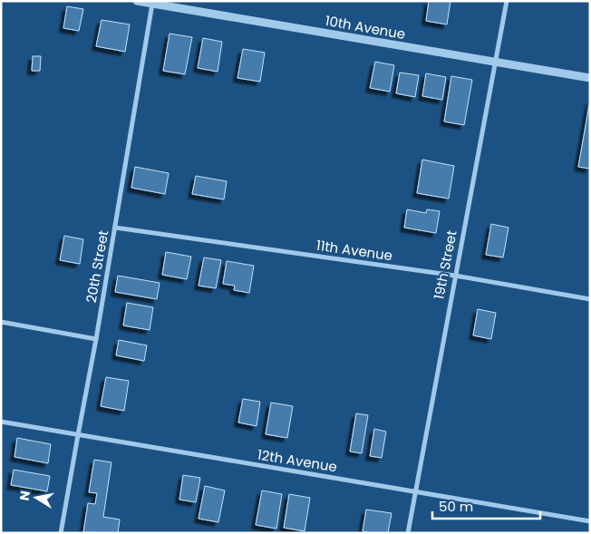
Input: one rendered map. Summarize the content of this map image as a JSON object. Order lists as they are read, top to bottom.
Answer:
{
  "streets": {
    "street": [
      "10th Avenue",
      "11th Avenue",
      "19th Street",
      "20th Street",
      "12th Avenue"
    ]
  },
  "crossings": [
    ["10th Avenue", "19th Street"],
    ["10th Avenue", "20th Street"],
    ["11th Avenue", "19th Street"],
    ["11th Avenue", "20th Street"],
    ["19th Street", "12th Avenue"],
    ["20th Street", "12th Avenue"]
  ],
  "scale_bar": "50 m",
  "north": "left"
}
